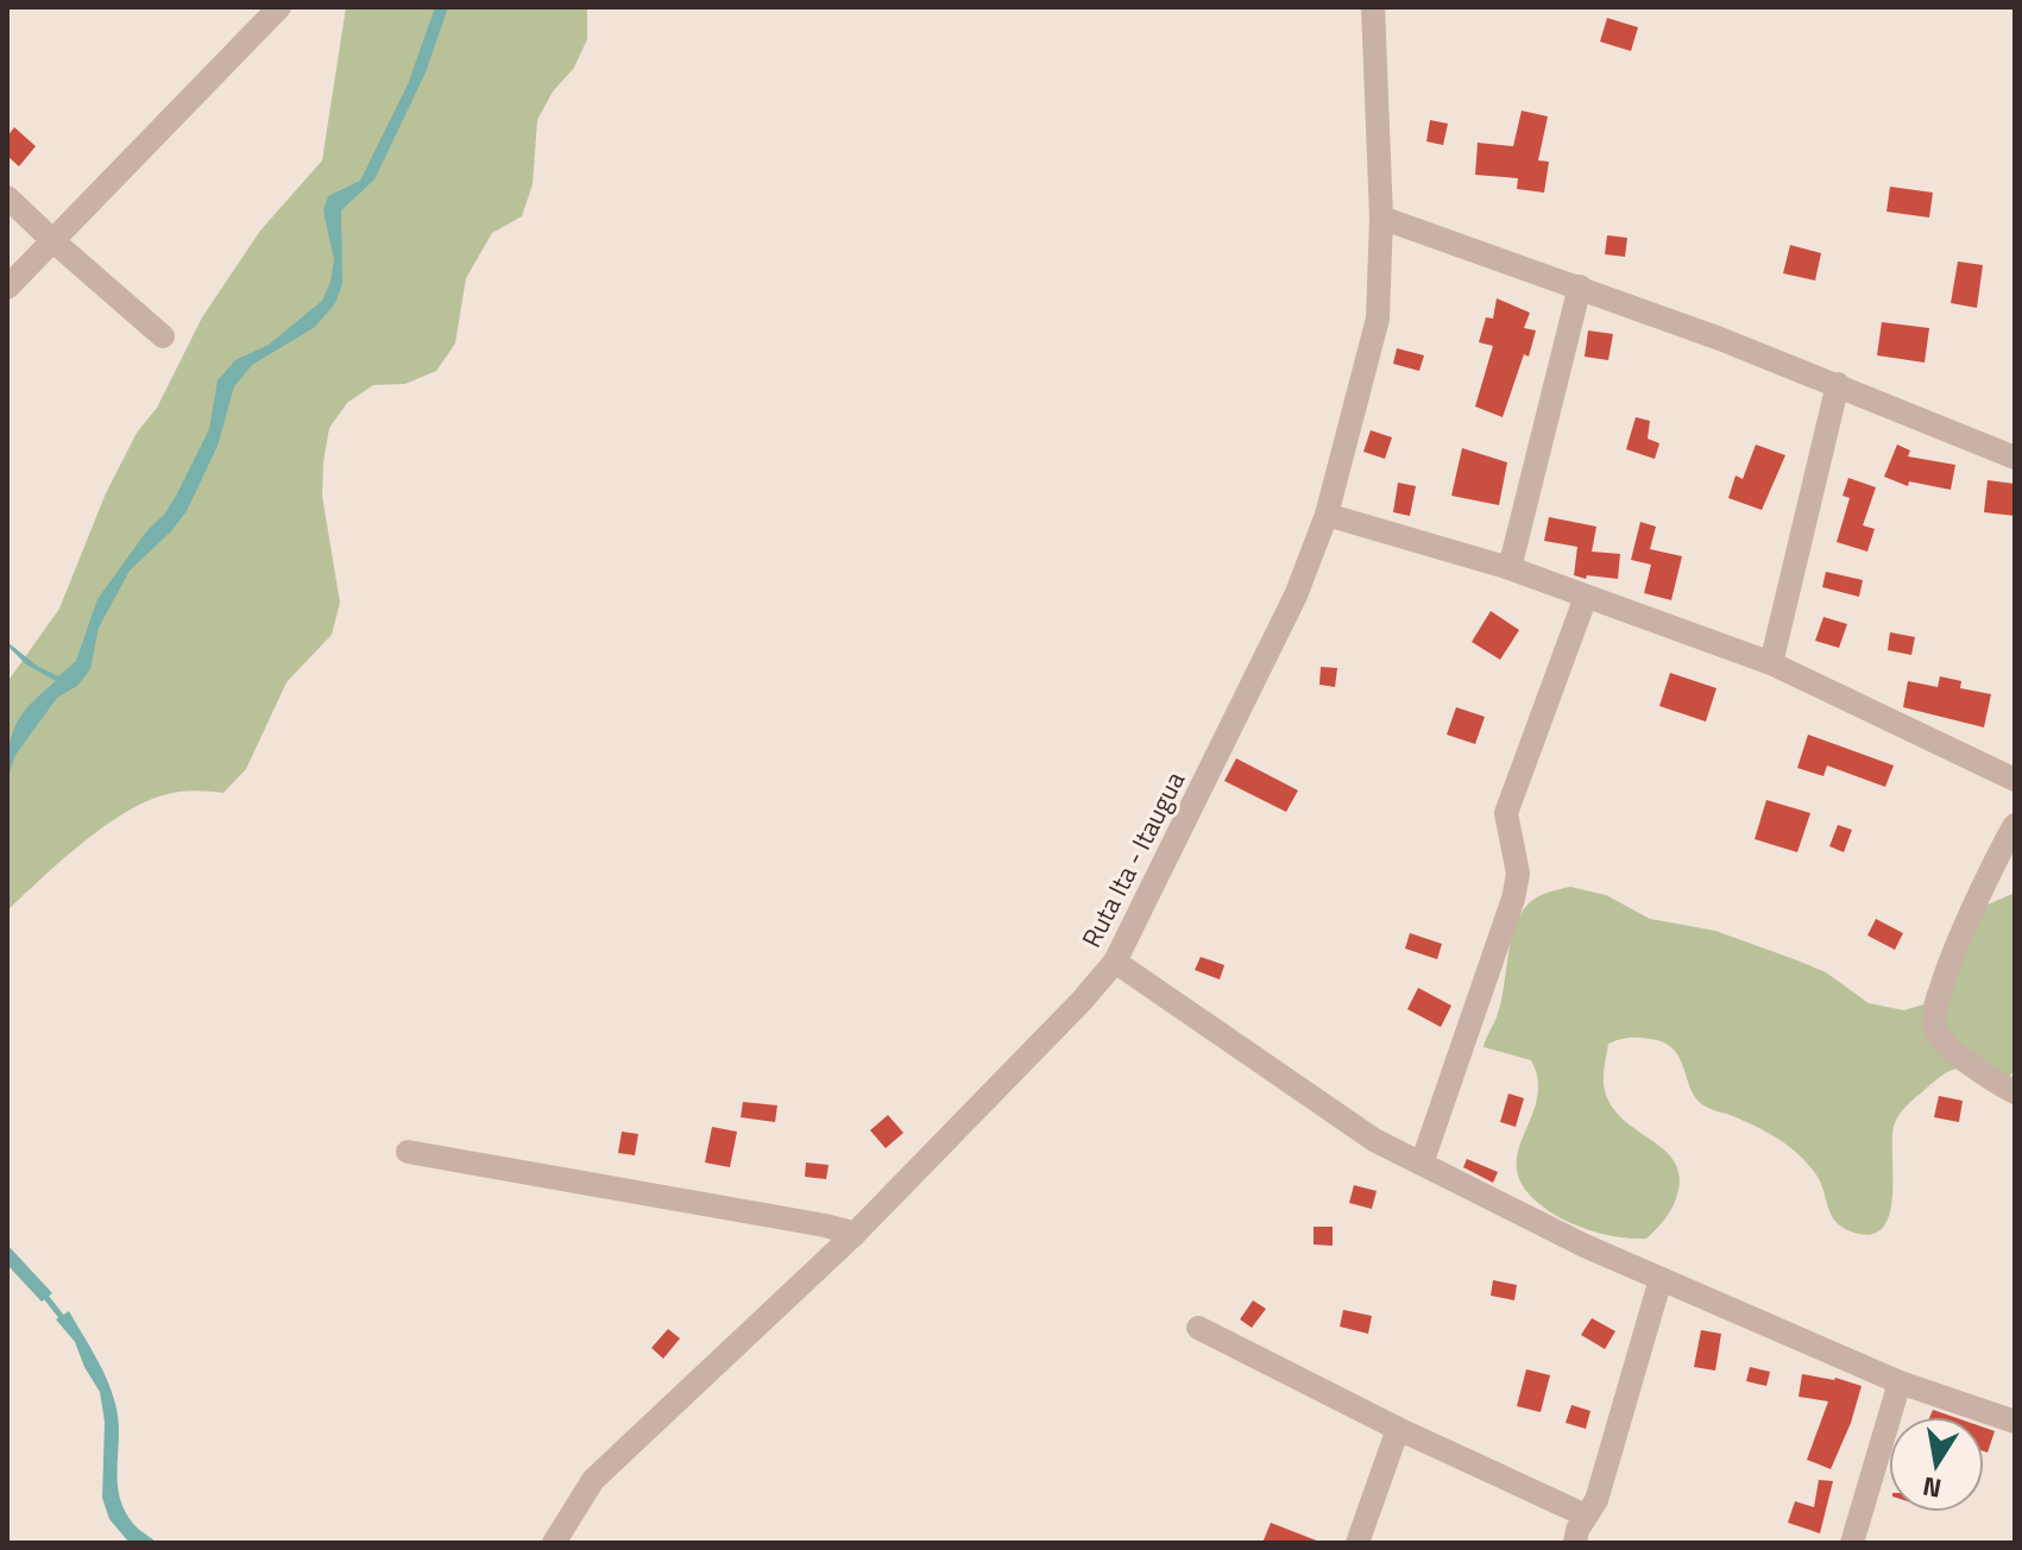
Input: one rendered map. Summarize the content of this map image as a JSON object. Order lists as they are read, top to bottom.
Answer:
{
  "streets": {
    "street": ["Ruta Ita - Itaugua"]
  },
  "north": "bottom"
}
